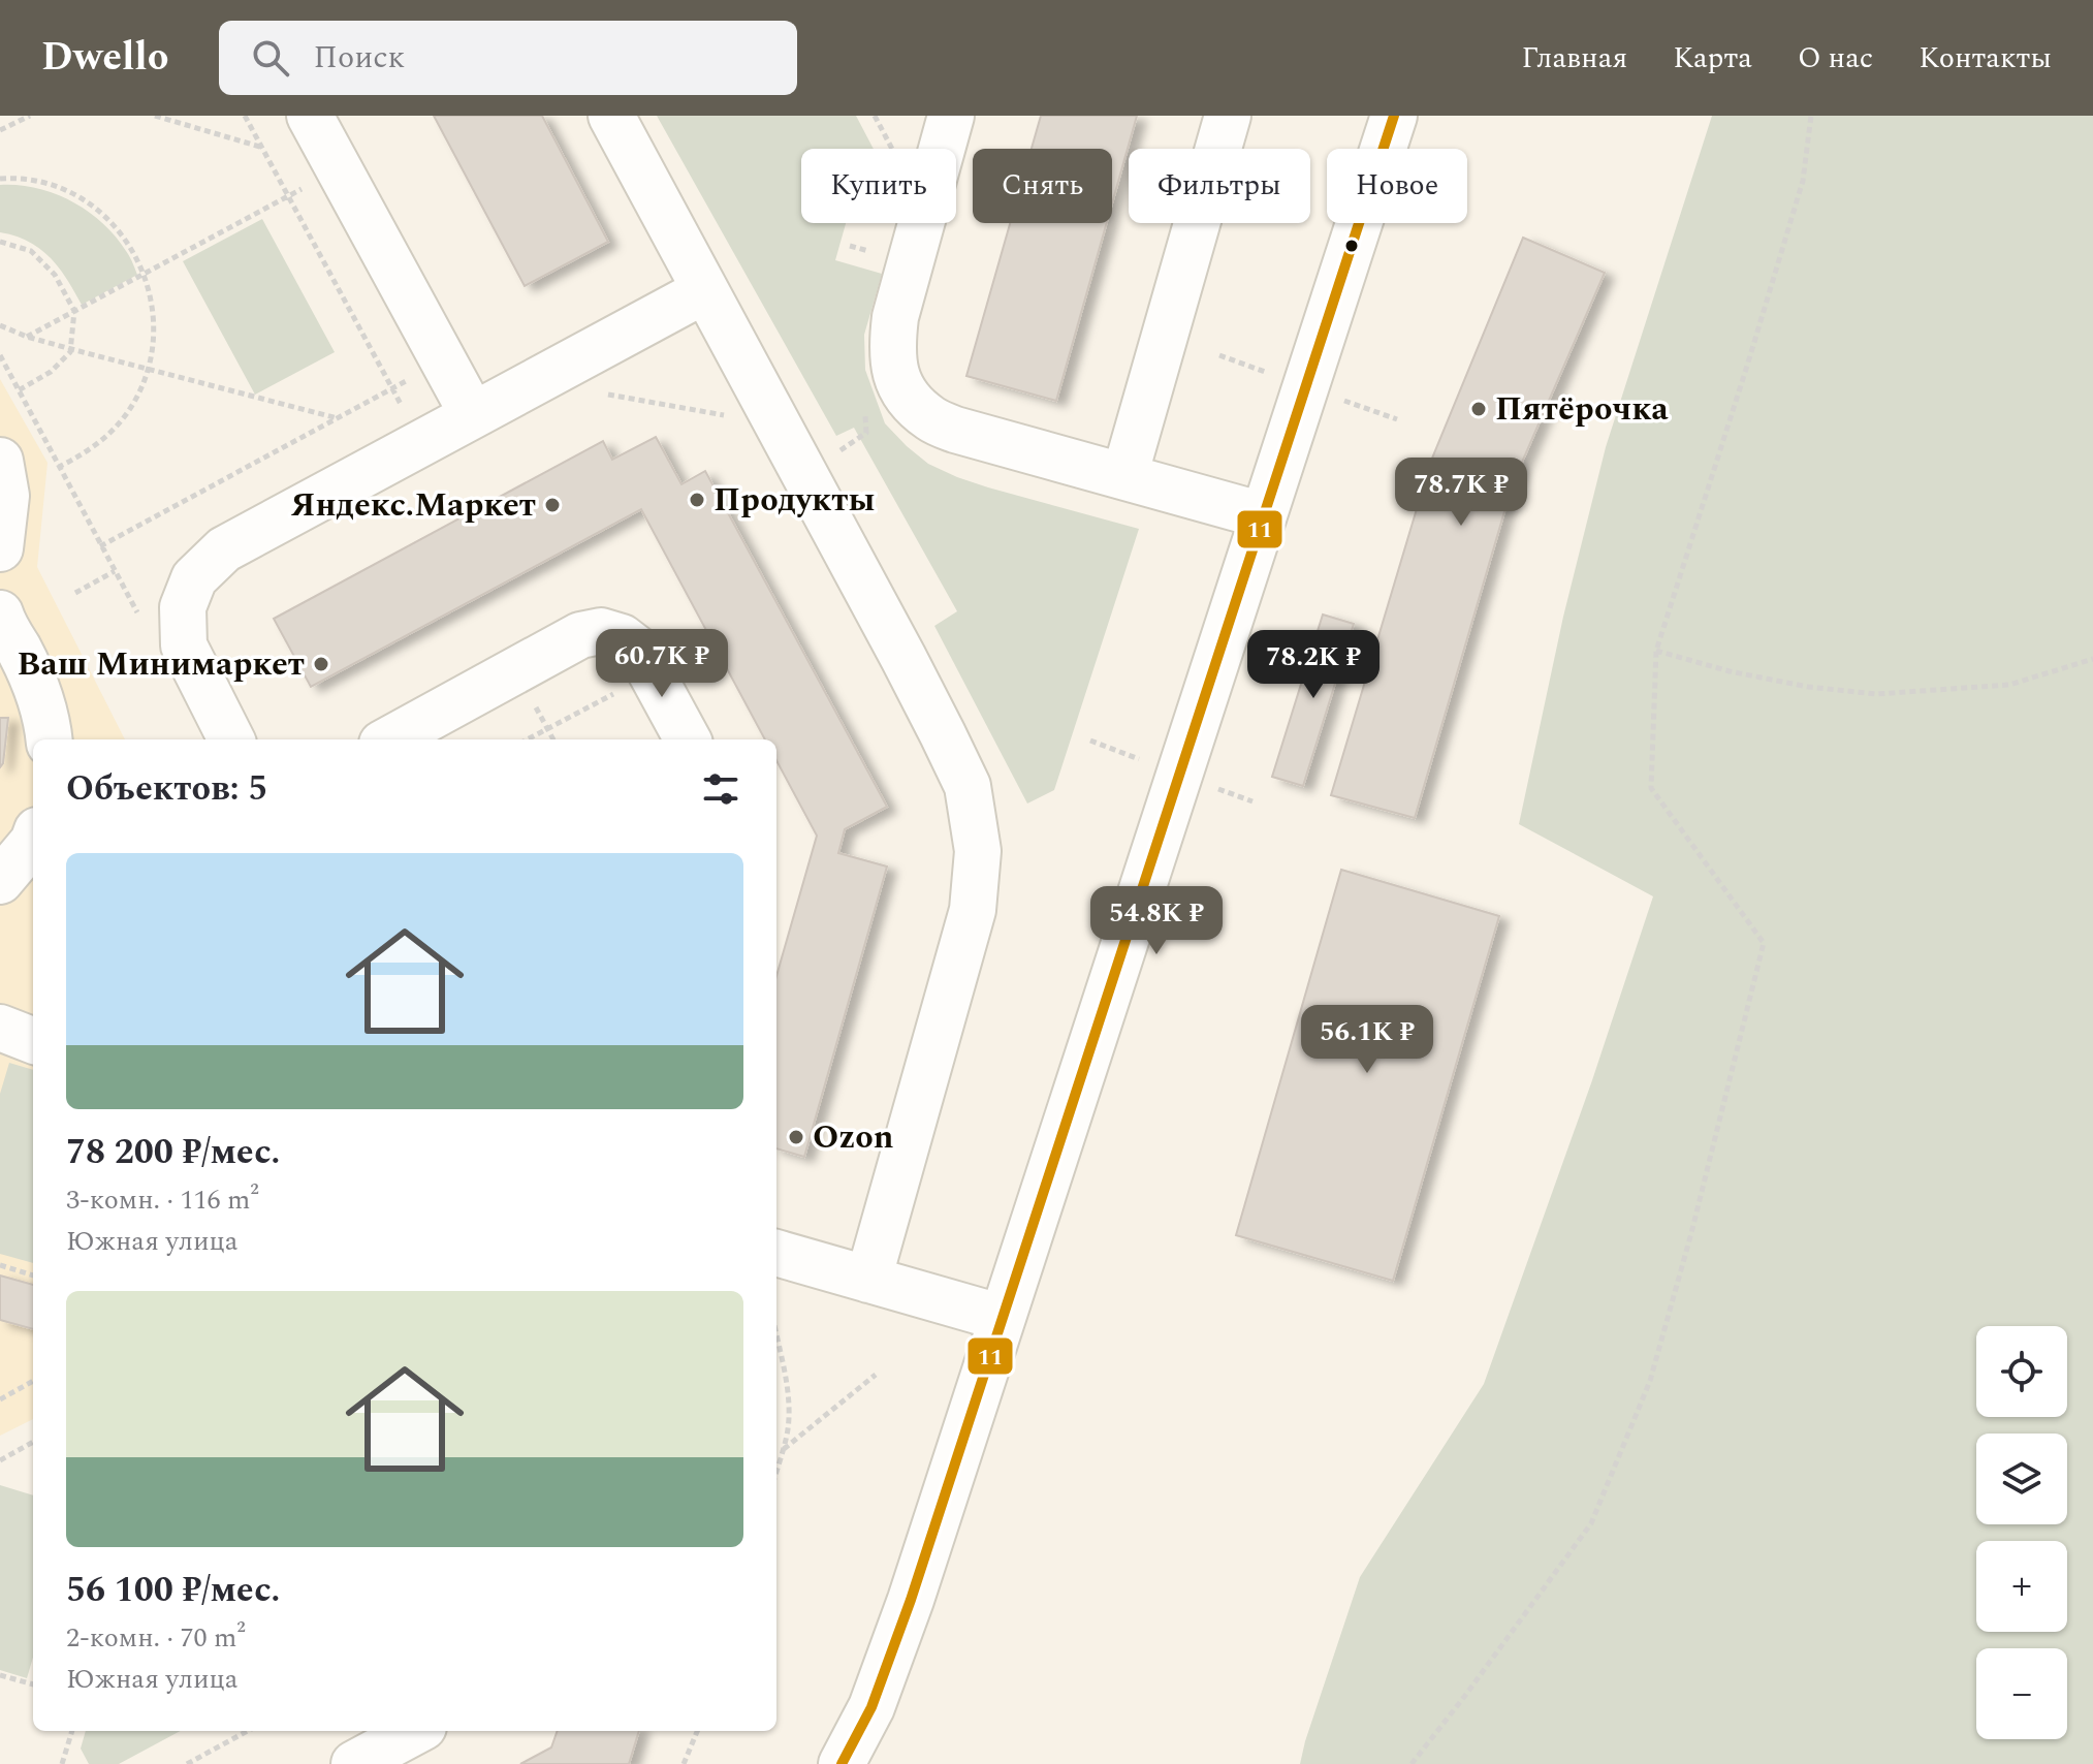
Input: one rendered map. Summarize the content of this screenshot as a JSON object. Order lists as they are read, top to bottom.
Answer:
{
  "places": [
    "Пятёрочка",
    "Продукты",
    "Яндекс.Маркет",
    "Ваш Минимаркет",
    "Ozon"
  ],
  "lines": ["transit line 11"],
  "page": {
    "header": "Dwello",
    "search": "Поиск",
    "nav": [
      "Главная",
      "Карта",
      "О нас",
      "Контакты"
    ],
    "chip": [
      "Купить",
      "Снять",
      "Фильтры",
      "Новое"
    ],
    "price": [
      "78.7K ₽",
      "60.7K ₽",
      "78.2K ₽",
      "54.8K ₽",
      "56.1K ₽"
    ],
    "heading": "Объектов: 5",
    "list": [
      {
        "name": "78 200 ₽/мес.",
        "note": "3-комн. · 116 m² · Южная улица"
      },
      {
        "name": "56 100 ₽/мес.",
        "note": "2-комн. · 70 m² · Южная улица"
      }
    ],
    "map_buttons": ["+", "−"]
  }
}
